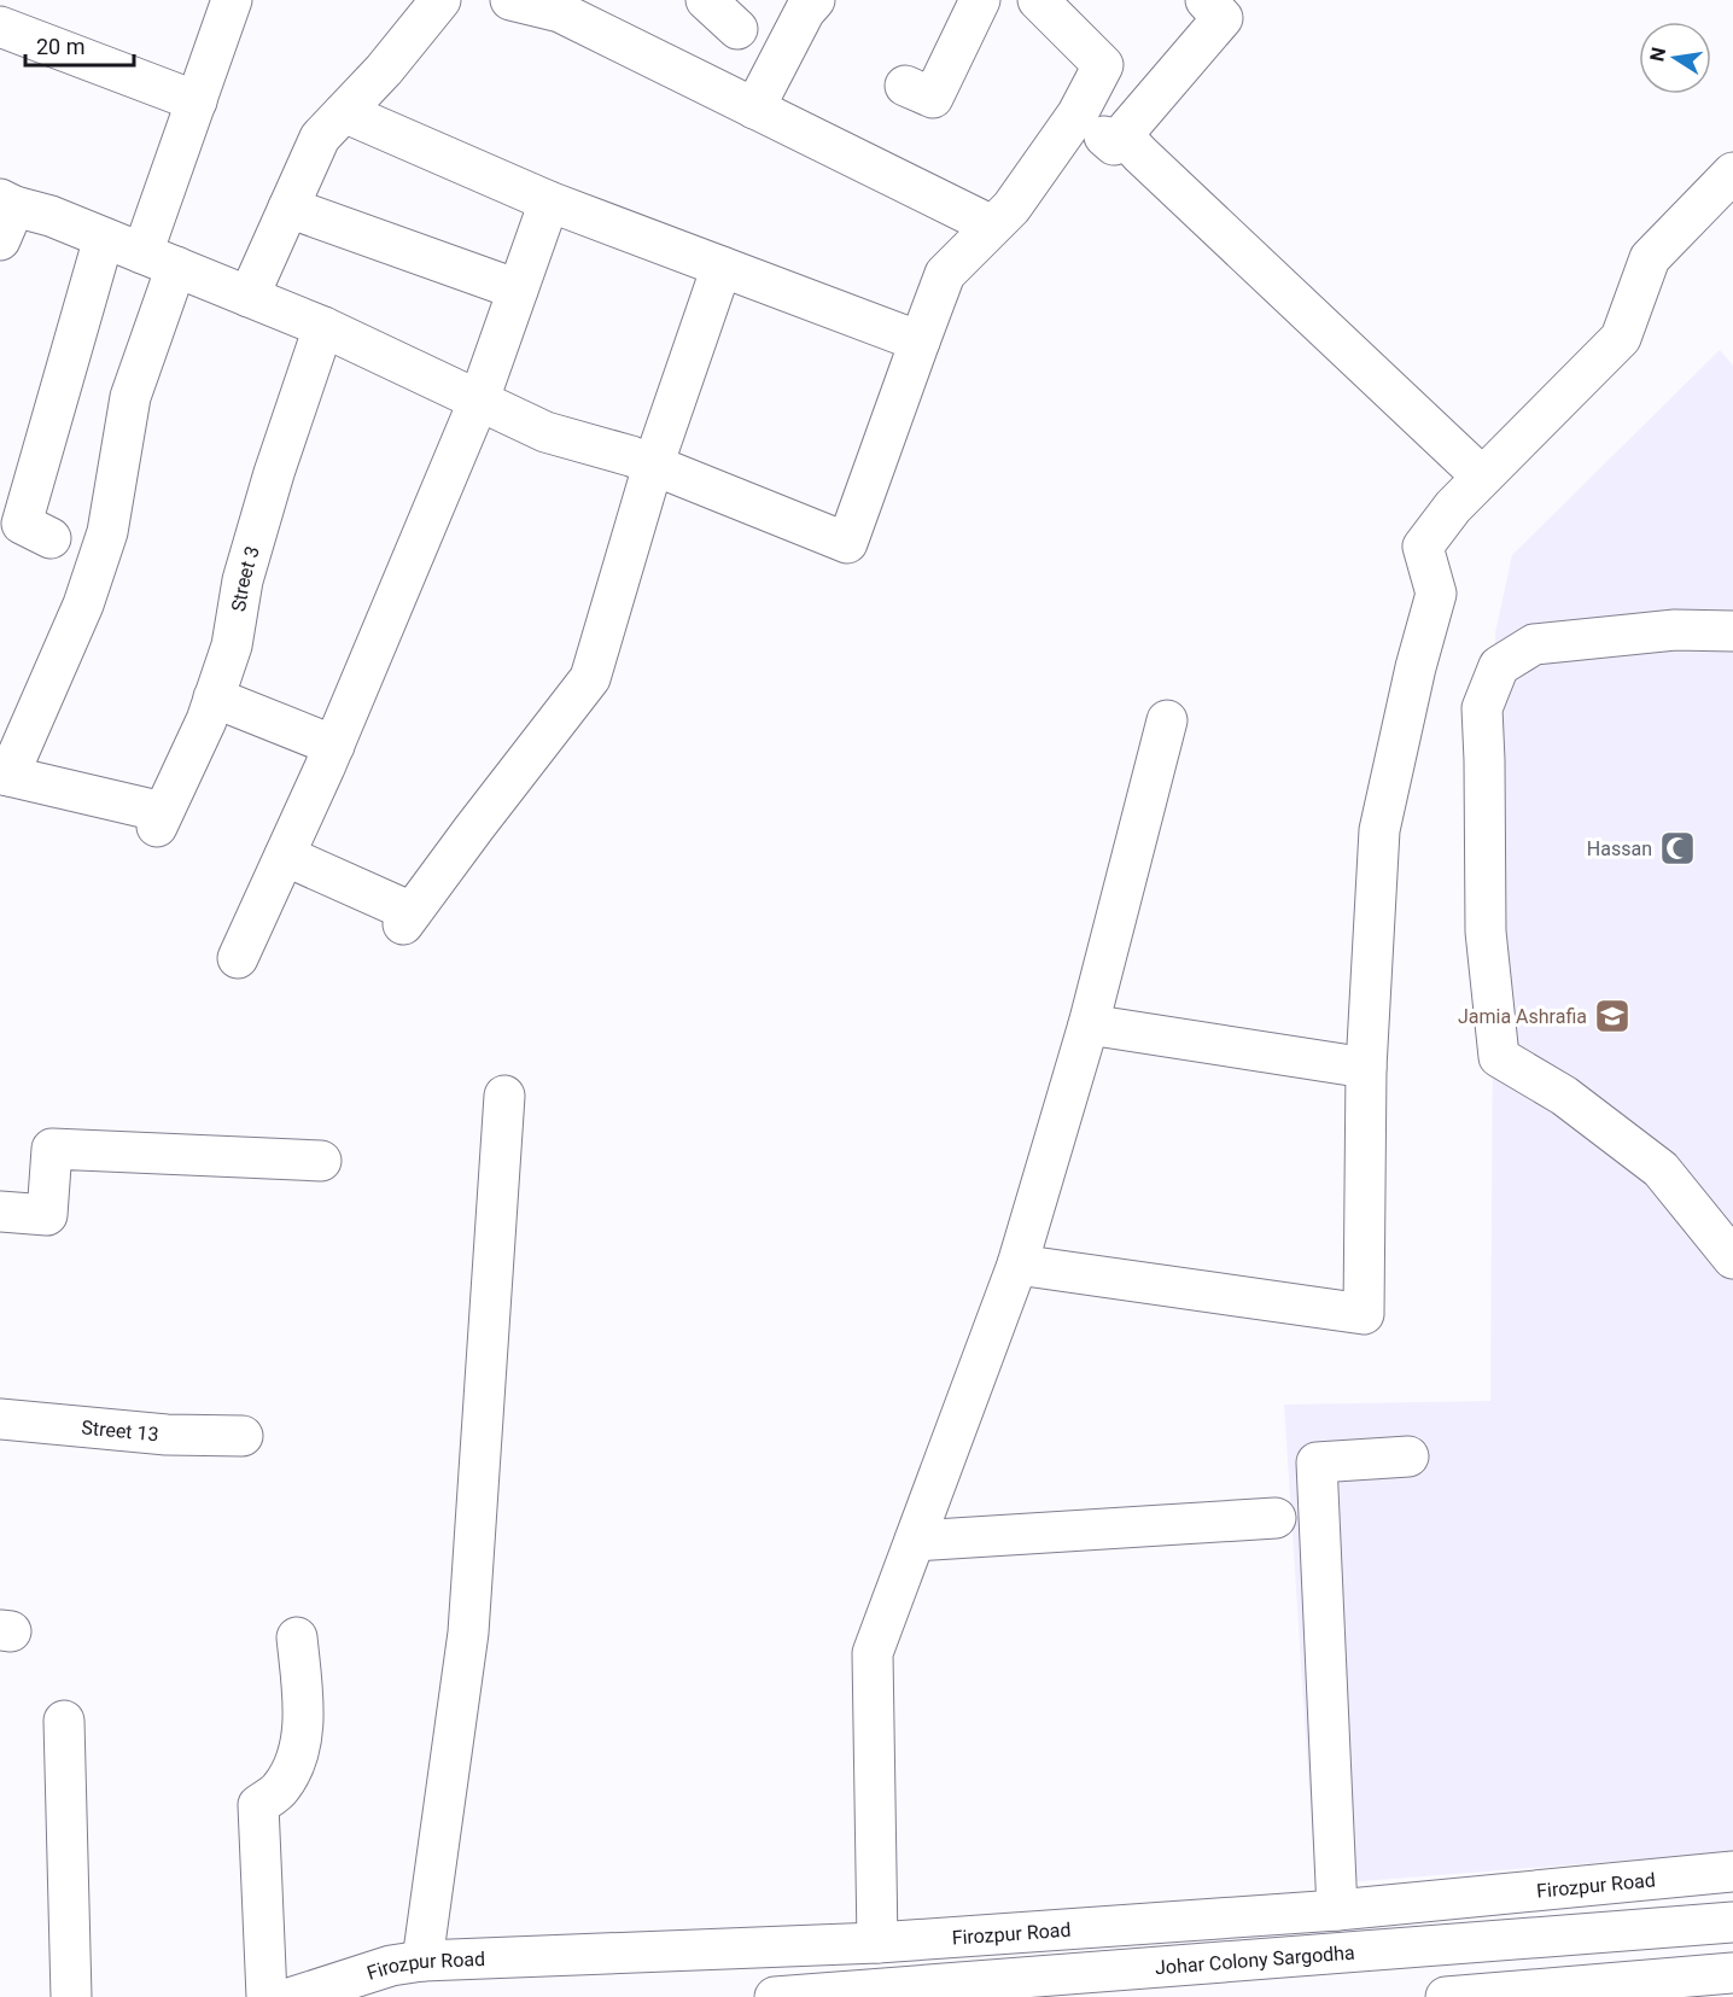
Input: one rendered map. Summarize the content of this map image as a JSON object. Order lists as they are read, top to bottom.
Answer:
{
  "streets": {
    "street": [
      "Street 3",
      "Street 13",
      "Firozpur Road",
      "Johar Colony Sargodha"
    ]
  },
  "places": {
    "mosque": ["Hassan"],
    "school or university": ["Jamia Ashrafia"]
  },
  "scale_bar": "20 m",
  "north": "left"
}
